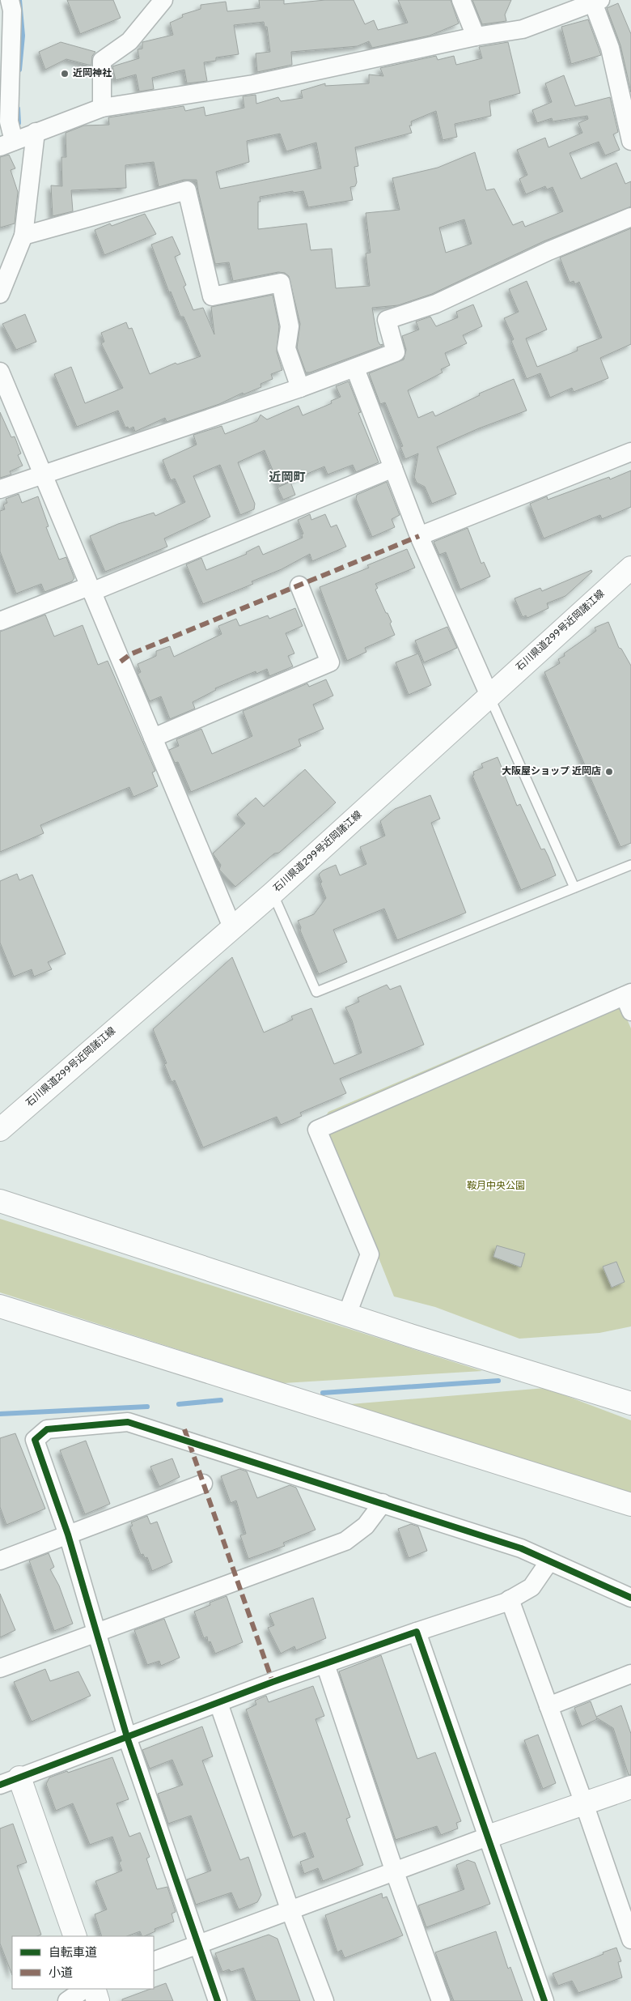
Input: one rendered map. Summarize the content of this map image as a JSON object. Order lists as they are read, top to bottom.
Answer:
{
  "streets": {
    "street": ["石川県道299号近岡諸江線"]
  },
  "districts": ["近岡町"],
  "parks": ["鞍月中央公園"],
  "places": ["近岡神社", "大阪屋ショップ 近岡店"],
  "legend": ["自転車道", "小道"]
}
